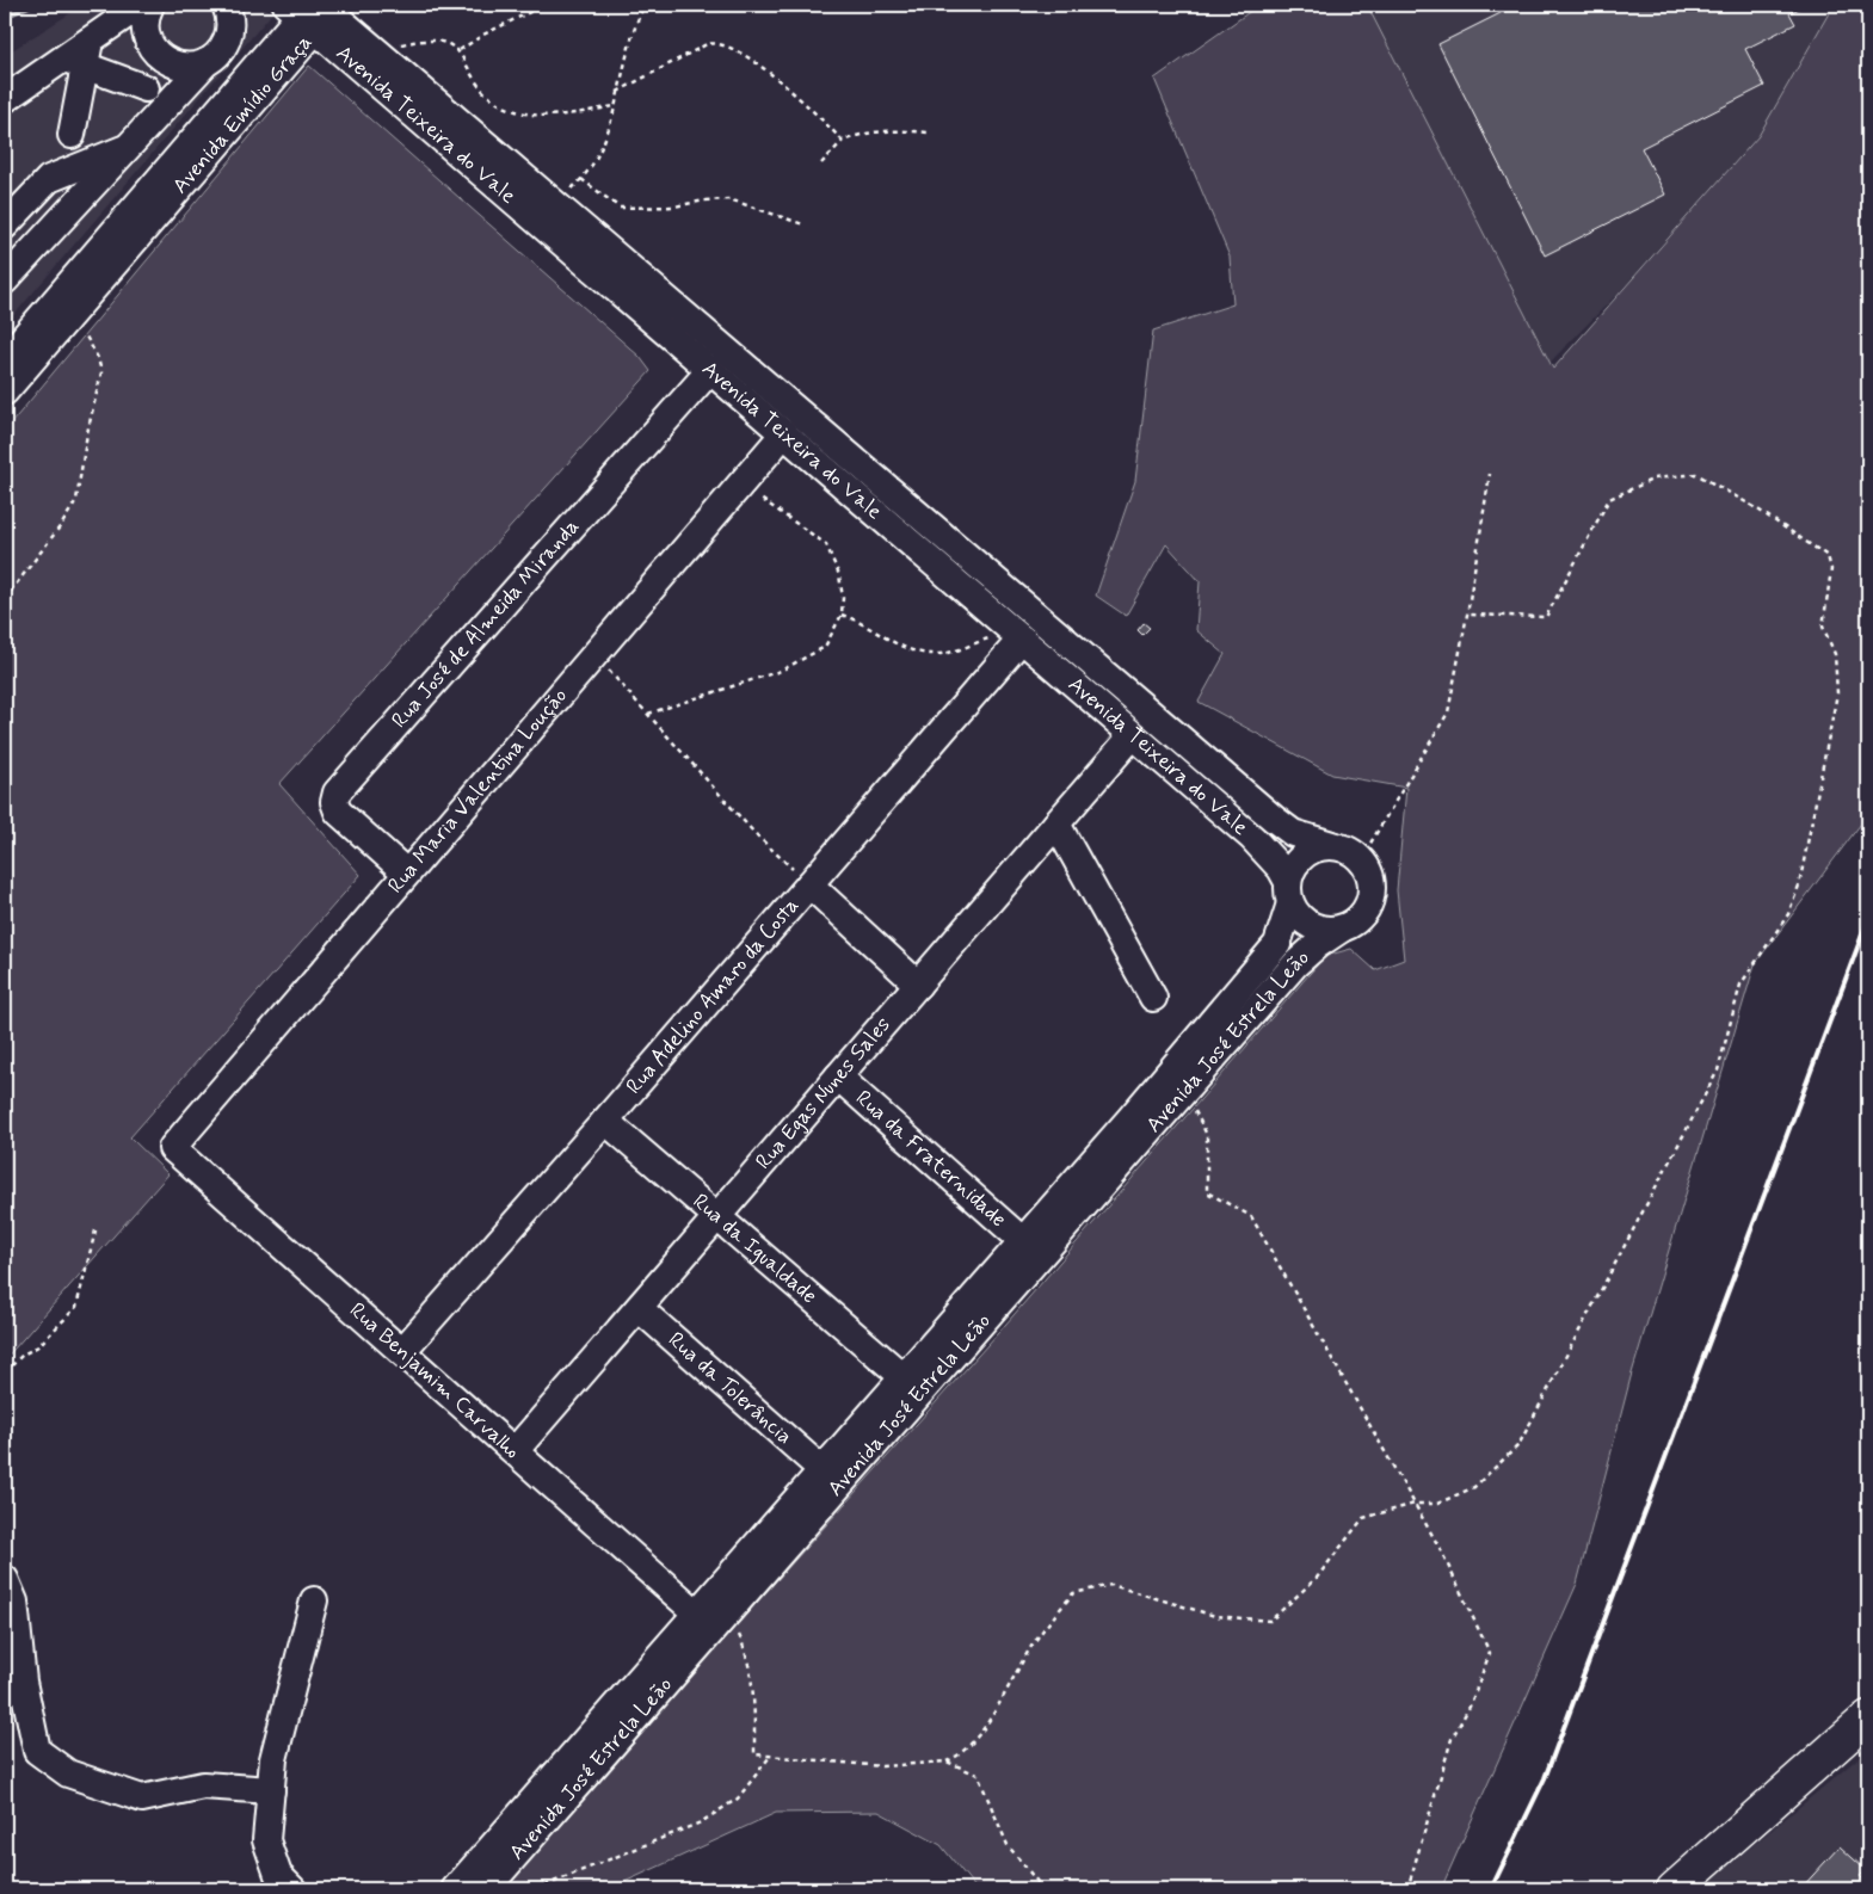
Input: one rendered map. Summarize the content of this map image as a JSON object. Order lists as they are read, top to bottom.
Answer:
{
  "streets": {
    "street": [
      "Avenida Emídio Graça",
      "Avenida Teixeira do Vale",
      "Rua José de Almeida Miranda",
      "Rua Maria Valentina Loução",
      "Rua Adelino Amaro da Costa",
      "Avenida José Estrela Leão",
      "Rua Egas Nunes Sales",
      "Rua da Fraternidade",
      "Rua da Igualdade",
      "Rua Benjamim Carvalho",
      "Rua da Tolerância"
    ]
  },
  "crossings": [
    ["Avenida Emídio Graça", "Avenida Teixeira do Vale"],
    ["Avenida Teixeira do Vale", "Rua José de Almeida Miranda"],
    ["Avenida Teixeira do Vale", "Rua Maria Valentina Loução"],
    ["Avenida Teixeira do Vale", "Rua Adelino Amaro da Costa"],
    ["Avenida Teixeira do Vale", "Avenida José Estrela Leão"],
    ["Avenida Teixeira do Vale", "Rua Egas Nunes Sales"],
    ["Rua José de Almeida Miranda", "Rua Maria Valentina Loução"],
    ["Rua Maria Valentina Loução", "Rua Benjamim Carvalho"],
    ["Rua Adelino Amaro da Costa", "Rua da Igualdade"],
    ["Rua Adelino Amaro da Costa", "Rua Benjamim Carvalho"],
    ["Avenida José Estrela Leão", "Rua da Fraternidade"],
    ["Avenida José Estrela Leão", "Rua da Igualdade"],
    ["Avenida José Estrela Leão", "Rua Benjamim Carvalho"],
    ["Avenida José Estrela Leão", "Rua da Tolerância"],
    ["Rua Egas Nunes Sales", "Rua da Fraternidade"],
    ["Rua Egas Nunes Sales", "Rua da Igualdade"],
    ["Rua Egas Nunes Sales", "Rua Benjamim Carvalho"],
    ["Rua Egas Nunes Sales", "Rua da Tolerância"]
  ]
}
